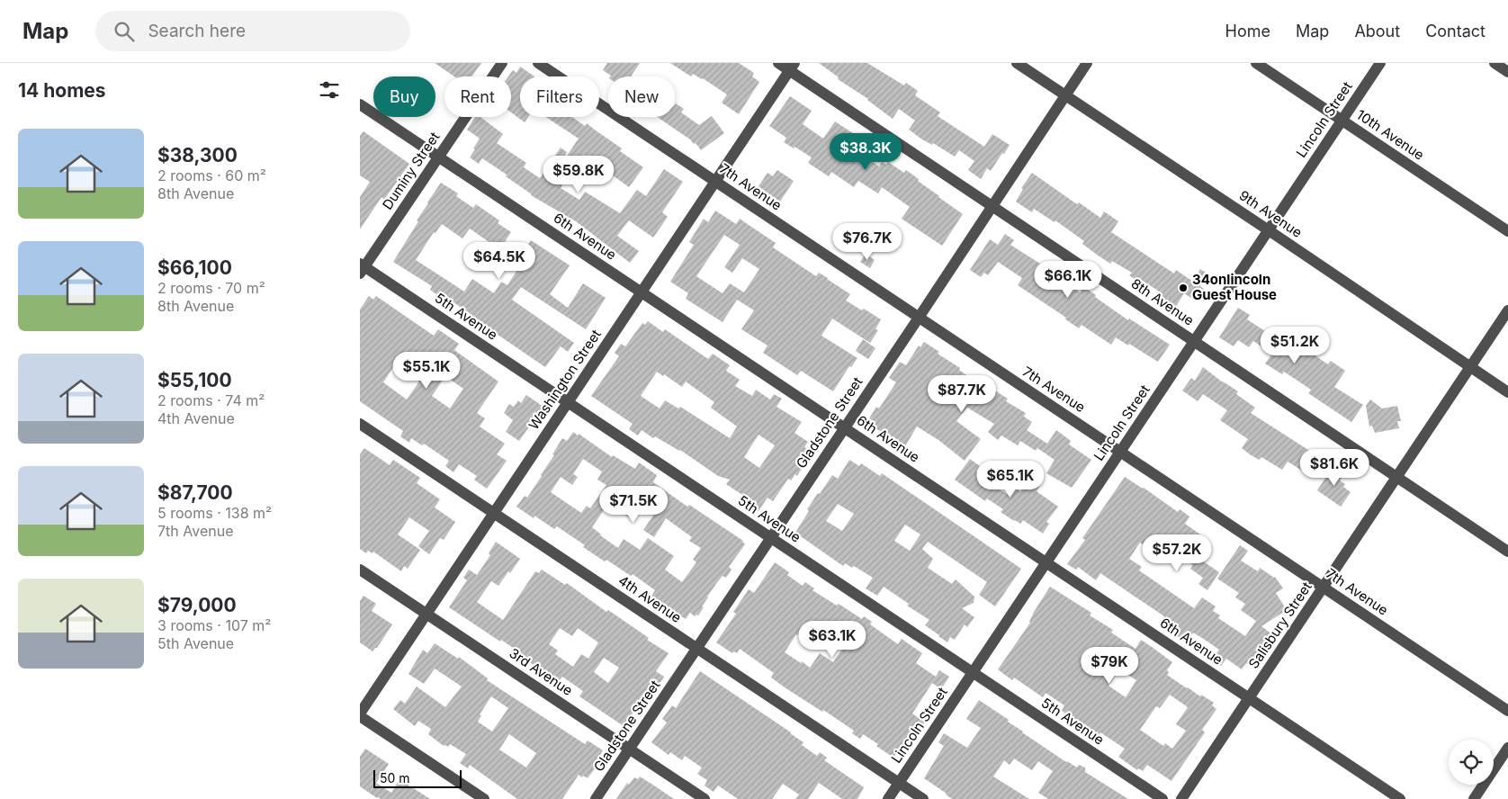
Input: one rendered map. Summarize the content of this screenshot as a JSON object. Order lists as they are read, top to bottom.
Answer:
{
  "streets": {
    "street": [
      "Lincoln Street",
      "10th Avenue",
      "Duminy Street",
      "7th Avenue",
      "9th Avenue",
      "6th Avenue",
      "8th Avenue",
      "5th Avenue",
      "Washington Street",
      "Gladstone Street",
      "4th Avenue",
      "Salisbury Street",
      "3rd Avenue"
    ]
  },
  "crossings": [
    ["Lincoln Street", "10th Avenue"],
    ["Lincoln Street", "7th Avenue"],
    ["Lincoln Street", "9th Avenue"],
    ["Lincoln Street", "6th Avenue"],
    ["Lincoln Street", "8th Avenue"],
    ["Lincoln Street", "5th Avenue"],
    ["Lincoln Street", "4th Avenue"],
    ["Duminy Street", "6th Avenue"],
    ["Duminy Street", "5th Avenue"],
    ["7th Avenue", "Washington Street"],
    ["7th Avenue", "Gladstone Street"],
    ["7th Avenue", "Salisbury Street"],
    ["9th Avenue", "Gladstone Street"],
    ["9th Avenue", "Salisbury Street"],
    ["6th Avenue", "Washington Street"],
    ["6th Avenue", "Gladstone Street"],
    ["6th Avenue", "Salisbury Street"],
    ["8th Avenue", "Washington Street"],
    ["8th Avenue", "Gladstone Street"],
    ["8th Avenue", "Salisbury Street"],
    ["5th Avenue", "Washington Street"],
    ["5th Avenue", "Gladstone Street"],
    ["Washington Street", "4th Avenue"],
    ["Washington Street", "3rd Avenue"],
    ["Gladstone Street", "4th Avenue"],
    ["Gladstone Street", "3rd Avenue"]
  ],
  "places": ["34onlincoln Guest House"],
  "scale_bar": "50 m",
  "page": {
    "header": "Map",
    "search": "Search here",
    "nav": [
      "Home",
      "Map",
      "About",
      "Contact"
    ],
    "heading": "14 homes",
    "chip": [
      "Buy",
      "Rent",
      "Filters",
      "New"
    ],
    "list": [
      {
        "name": "$38,300",
        "note": "2 rooms · 60 m² · 8th Avenue"
      },
      {
        "name": "$66,100",
        "note": "2 rooms · 70 m² · 8th Avenue"
      },
      {
        "name": "$55,100",
        "note": "2 rooms · 74 m² · 4th Avenue"
      },
      {
        "name": "$87,700",
        "note": "5 rooms · 138 m² · 7th Avenue"
      },
      {
        "name": "$79,000",
        "note": "3 rooms · 107 m² · 5th Avenue"
      }
    ],
    "price": [
      "$38.3K",
      "$59.8K",
      "$76.7K",
      "$64.5K",
      "$66.1K",
      "$51.2K",
      "$55.1K",
      "$87.7K",
      "$81.6K",
      "$65.1K",
      "$71.5K",
      "$57.2K",
      "$63.1K",
      "$79K"
    ],
    "scale": "50 m"
  }
}
